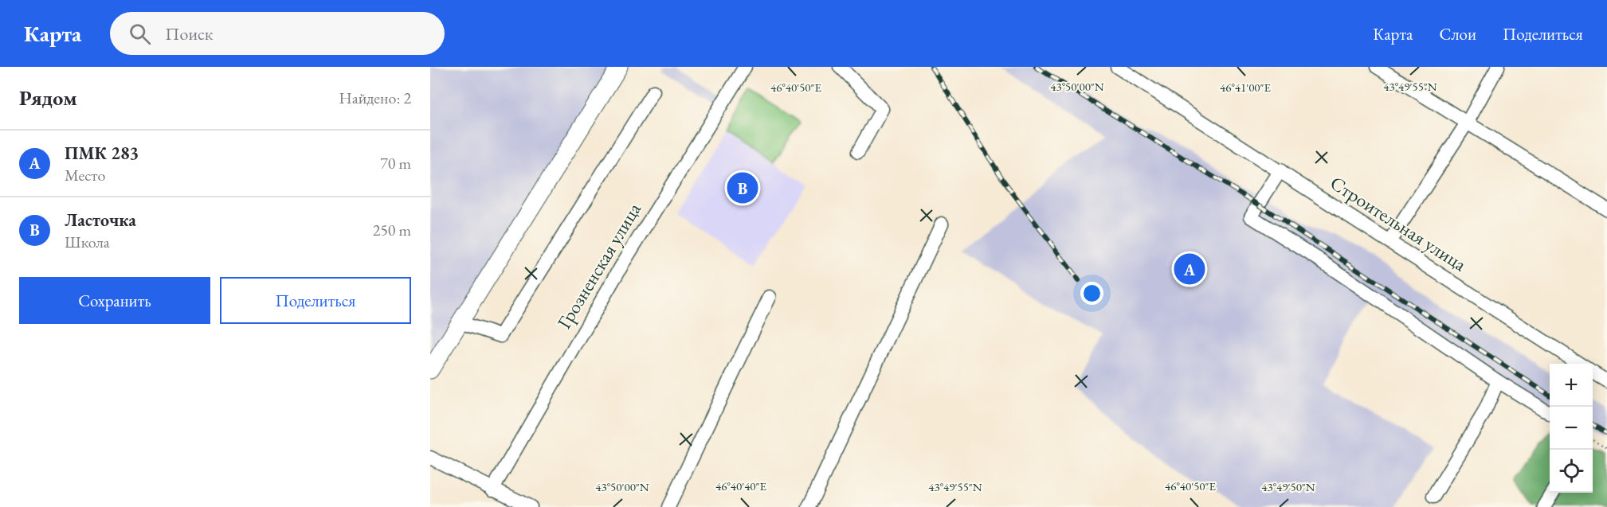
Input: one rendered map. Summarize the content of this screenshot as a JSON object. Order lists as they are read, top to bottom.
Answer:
{
  "streets": {
    "street": ["Строительная улица", "Грозненская улица"]
  },
  "page": {
    "header": "Карта",
    "search": "Поиск",
    "nav": ["Карта", "Слои", "Поделиться"],
    "heading": ["Рядом", "Найдено: 2"],
    "list": [
      {
        "mark": "A",
        "name": "ПМК 283",
        "note": "Место",
        "value": "70 m"
      },
      {
        "mark": "B",
        "name": "Ласточка",
        "note": "Школа",
        "value": "250 m"
      }
    ],
    "pins": ["B", "A"],
    "buttons": ["Сохранить", "Поделиться"],
    "map_buttons": ["+", "−"]
  },
  "coordinates": [
    "43°50'00\"N",
    "43°49'55\"N",
    "46°40'50\"E",
    "46°41'00\"E",
    "46°40'40\"E",
    "43°49'50\"N"
  ]
}
